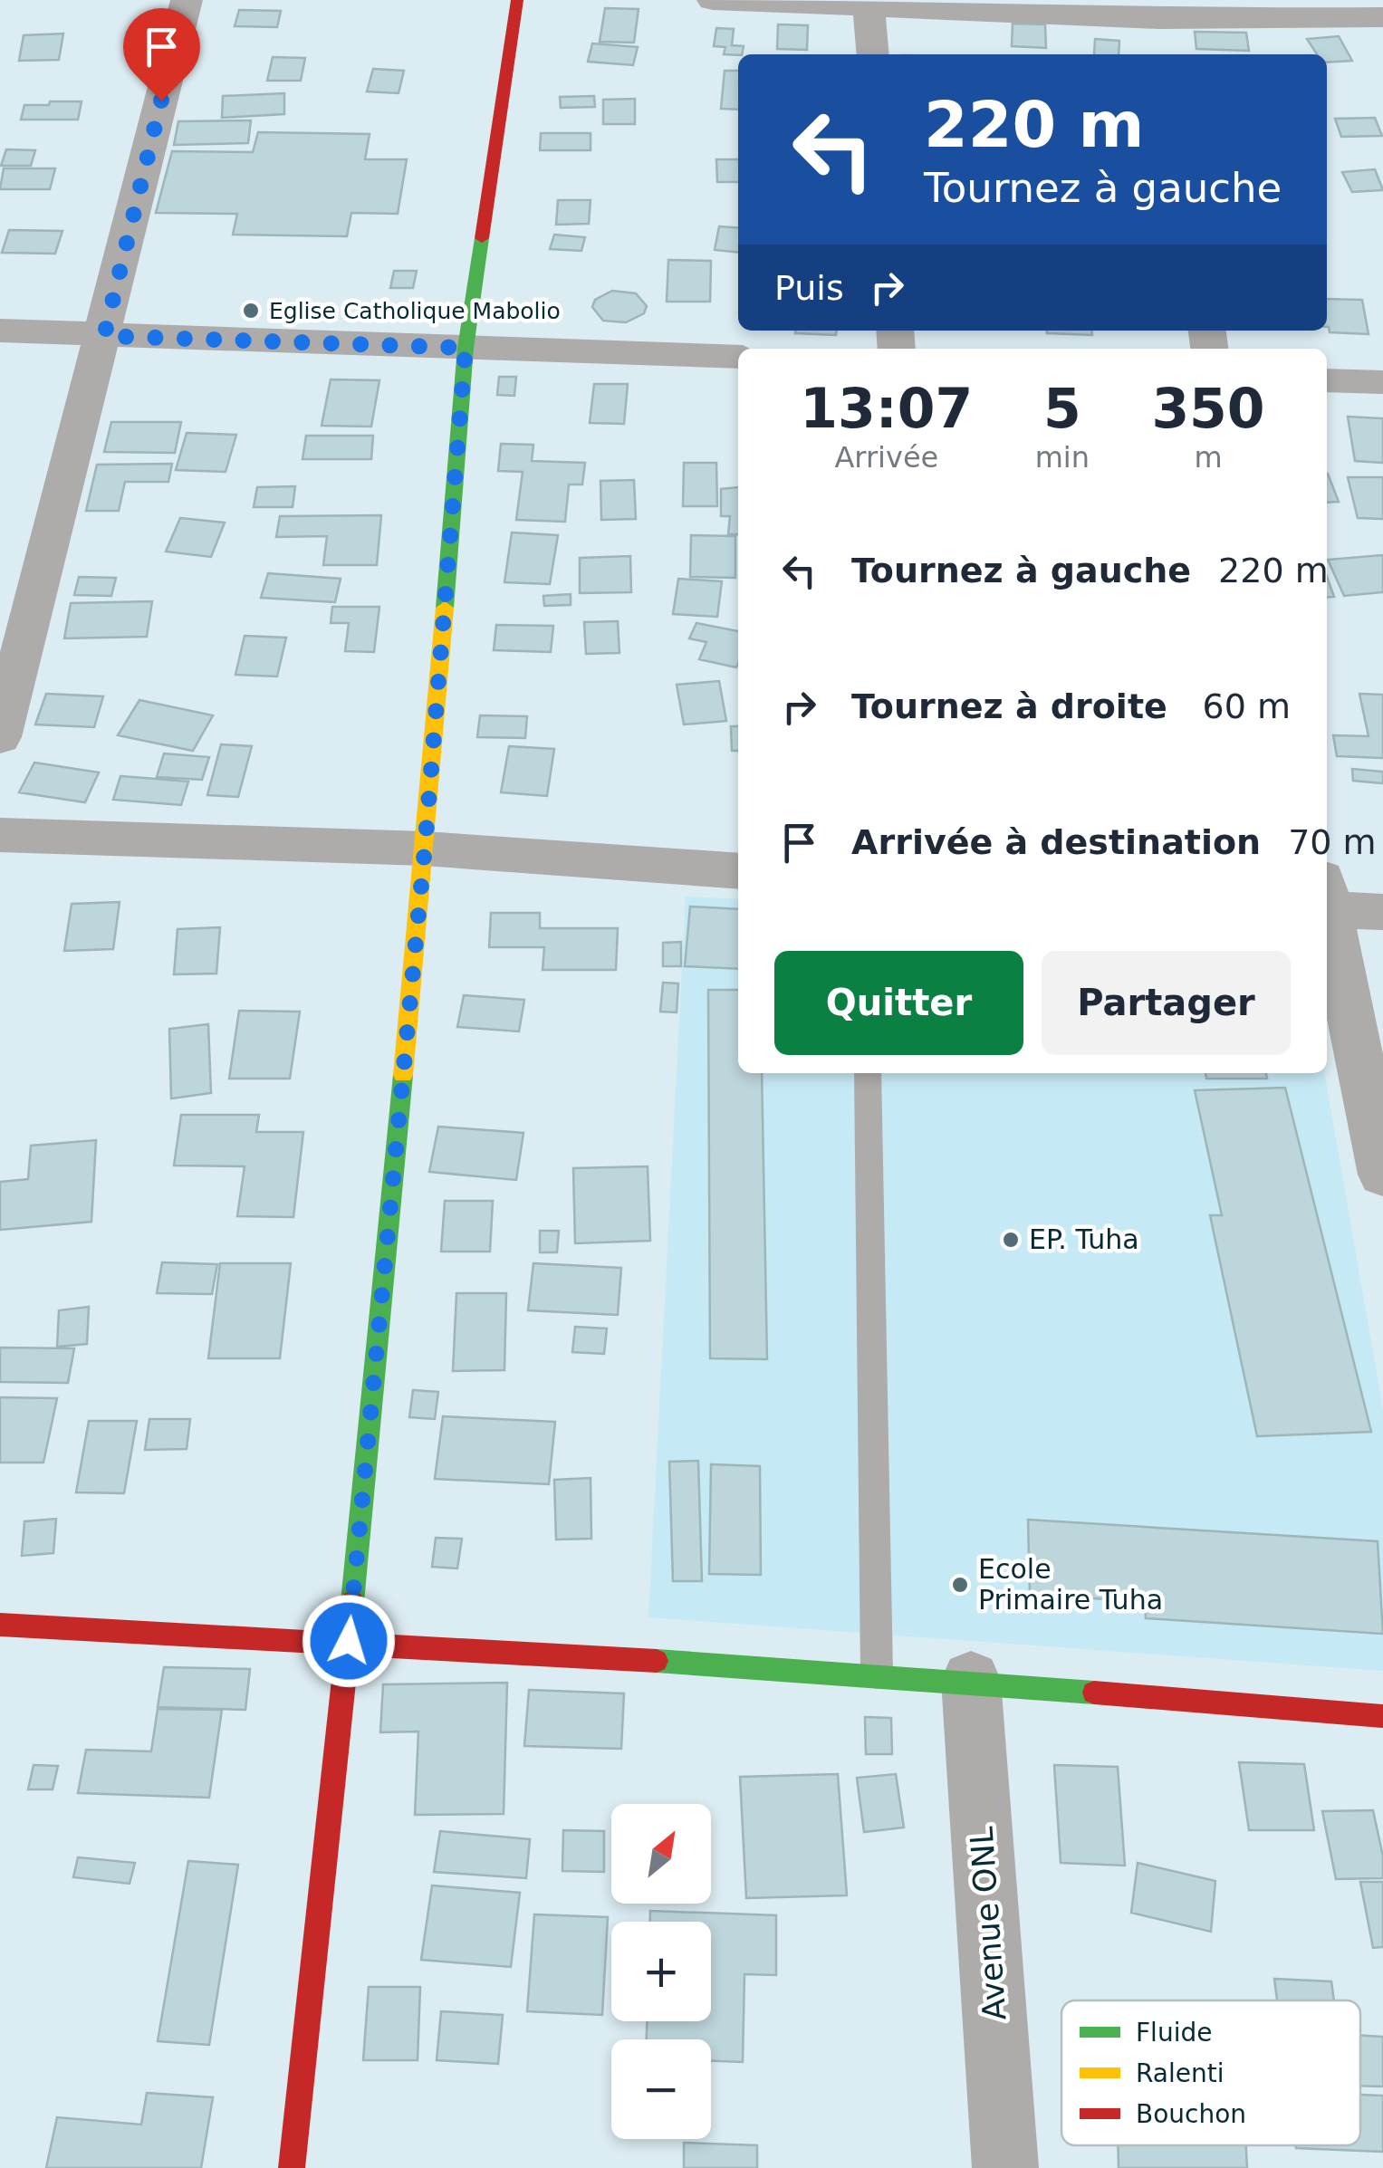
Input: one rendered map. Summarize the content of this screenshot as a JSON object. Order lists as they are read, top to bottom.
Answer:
{
  "streets": {
    "street": ["Avenue ONL"]
  },
  "places": ["Eglise Catholique Mabolio", "EP. Tuha", "Ecole Primaire Tuha"],
  "legend": ["Fluide", "Ralenti", "Bouchon"],
  "north": "top right",
  "page": {
    "turn": ["220 m", "Tournez à gauche"],
    "then": "Puis",
    "eta": [
      "13:07",
      "Arrivée",
      "5",
      "min",
      "350",
      "m"
    ],
    "list": [
      {
        "name": "Tournez à gauche",
        "value": "220 m"
      },
      {
        "name": "Tournez à droite",
        "value": "60 m"
      },
      {
        "name": "Arrivée à destination",
        "value": "70 m"
      }
    ],
    "buttons": ["Quitter", "Partager"],
    "map_buttons": ["+", "−"]
  }
}
